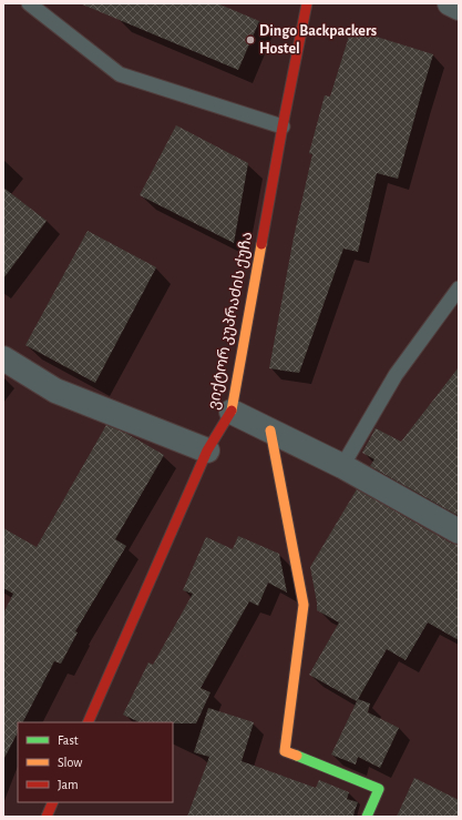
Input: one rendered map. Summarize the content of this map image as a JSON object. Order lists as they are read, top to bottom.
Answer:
{
  "streets": {
    "street": ["ვიქტორ კუპრაძის ქუჩა"]
  },
  "places": ["Dingo Backpackers Hostel"],
  "legend": ["Fast", "Slow", "Jam"]
}
